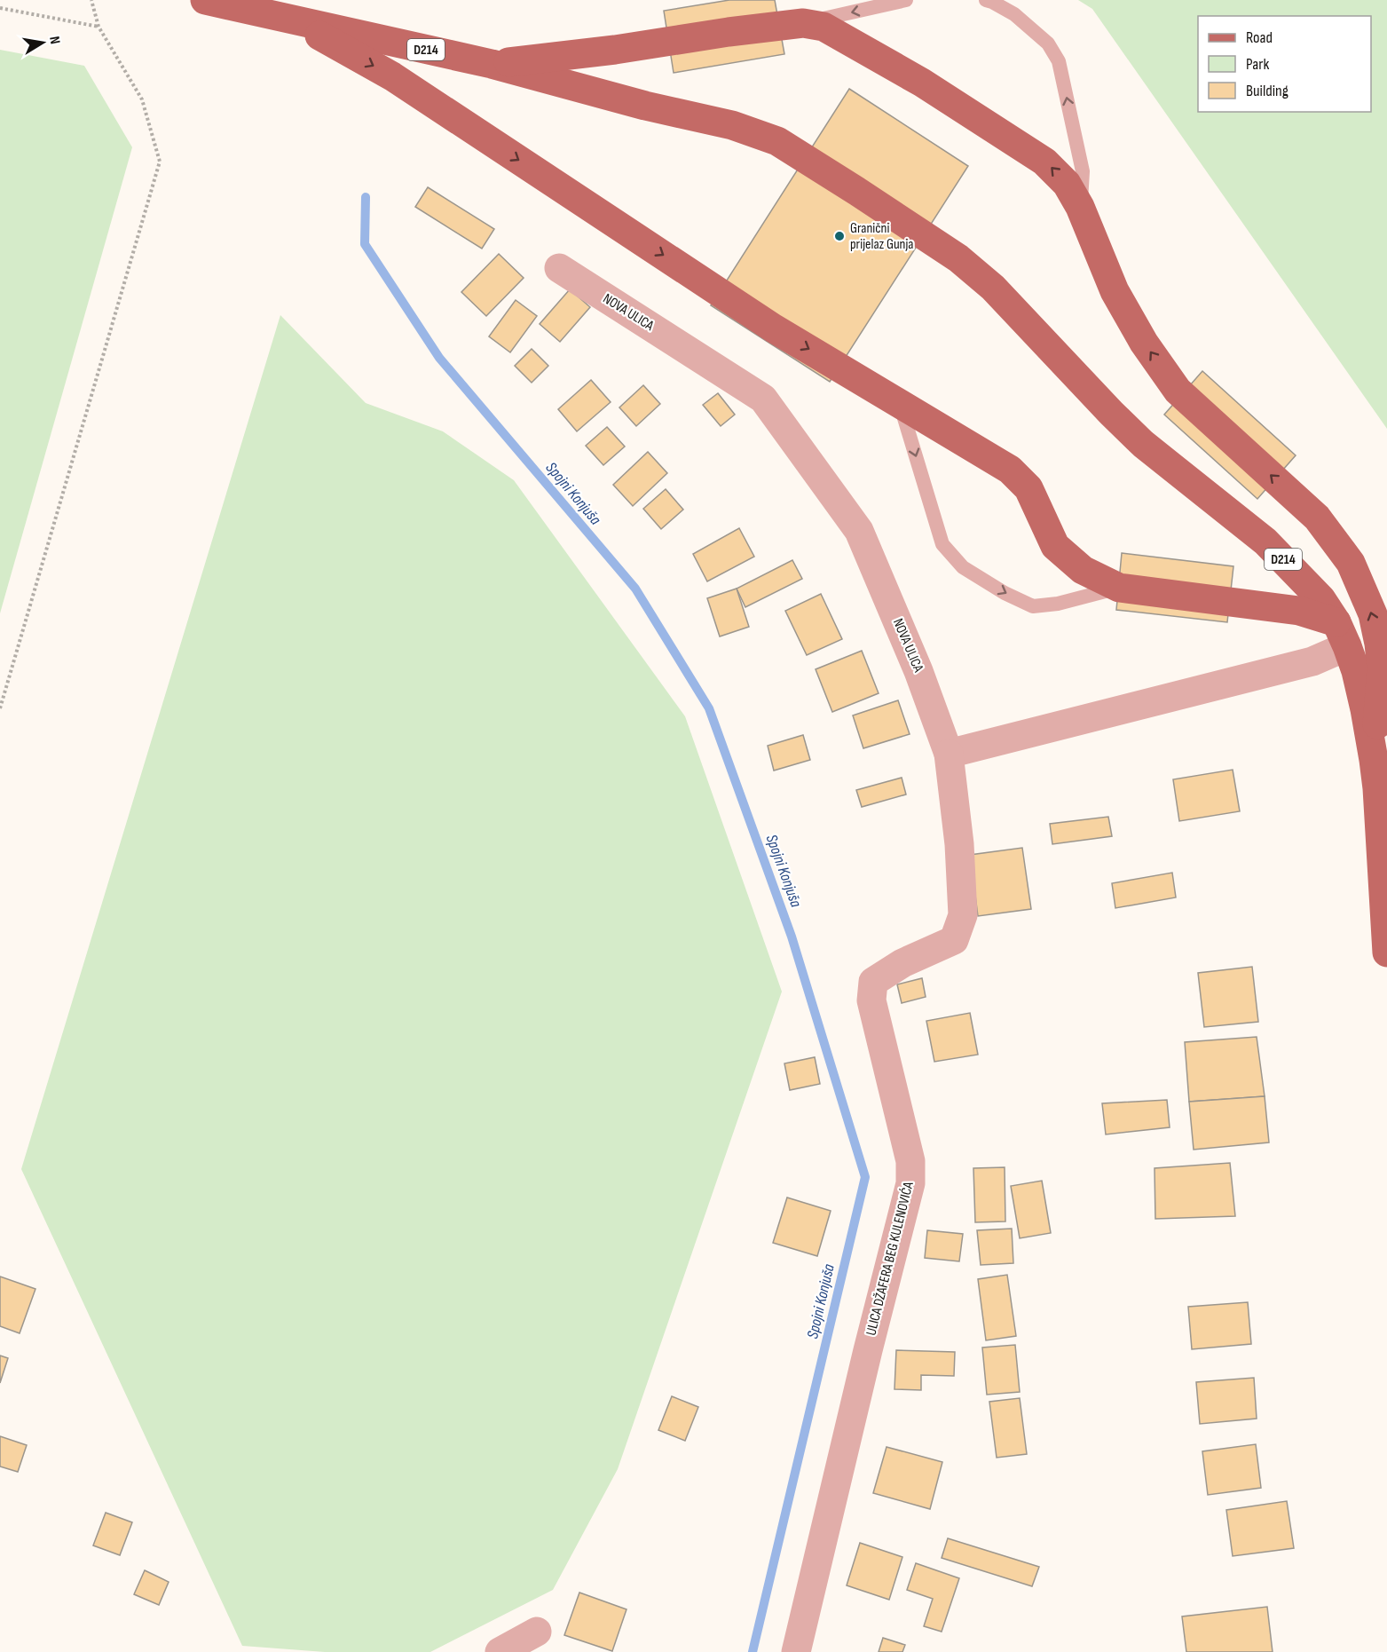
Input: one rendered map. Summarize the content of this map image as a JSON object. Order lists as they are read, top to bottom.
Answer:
{
  "streets": {
    "main road": ["D214"],
    "street": ["NOVA ULICA", "ULICA DŽAFERA BEG KULENOVIĆA"]
  },
  "crossings": [
    ["NOVA ULICA", "ULICA DŽAFERA BEG KULENOVIĆA"]
  ],
  "water": ["Spojni Konjuša"],
  "places": ["Granični prijelaz Gunja"],
  "legend": ["Road", "Park", "Building"],
  "north": "right"
}
